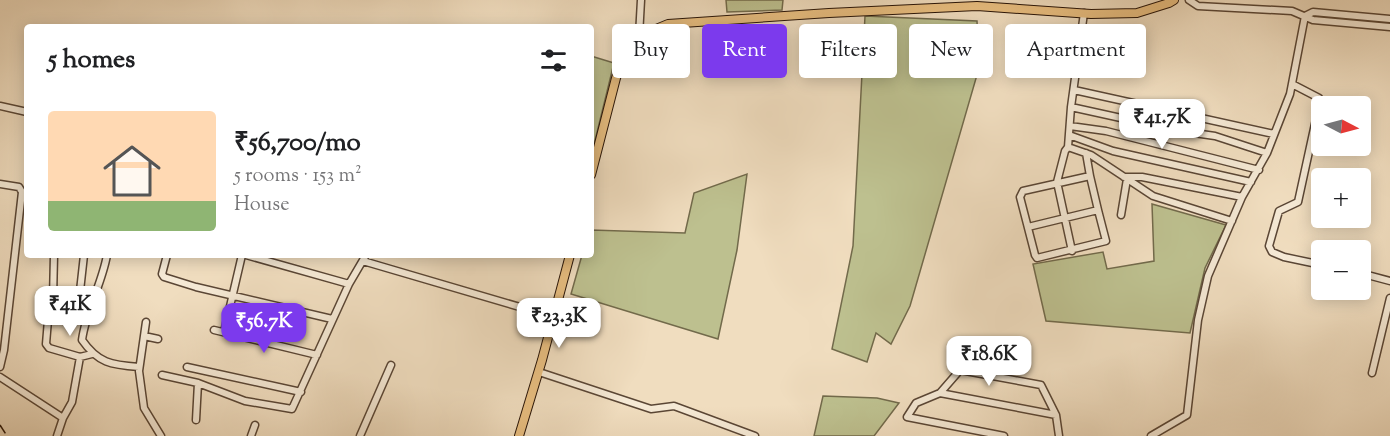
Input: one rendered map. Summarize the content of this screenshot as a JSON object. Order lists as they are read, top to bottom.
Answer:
{
  "north": "right",
  "page": {
    "chip": [
      "Buy",
      "Rent",
      "Filters",
      "New",
      "Apartment"
    ],
    "heading": "5 homes",
    "map_buttons": ["+", "−"],
    "list": [
      {
        "name": "₹56,700/mo",
        "note": "5 rooms · 153 m² · House"
      }
    ],
    "price": [
      "₹41.7K",
      "₹41K",
      "₹23.3K",
      "₹56.7K",
      "₹18.6K"
    ]
  }
}
